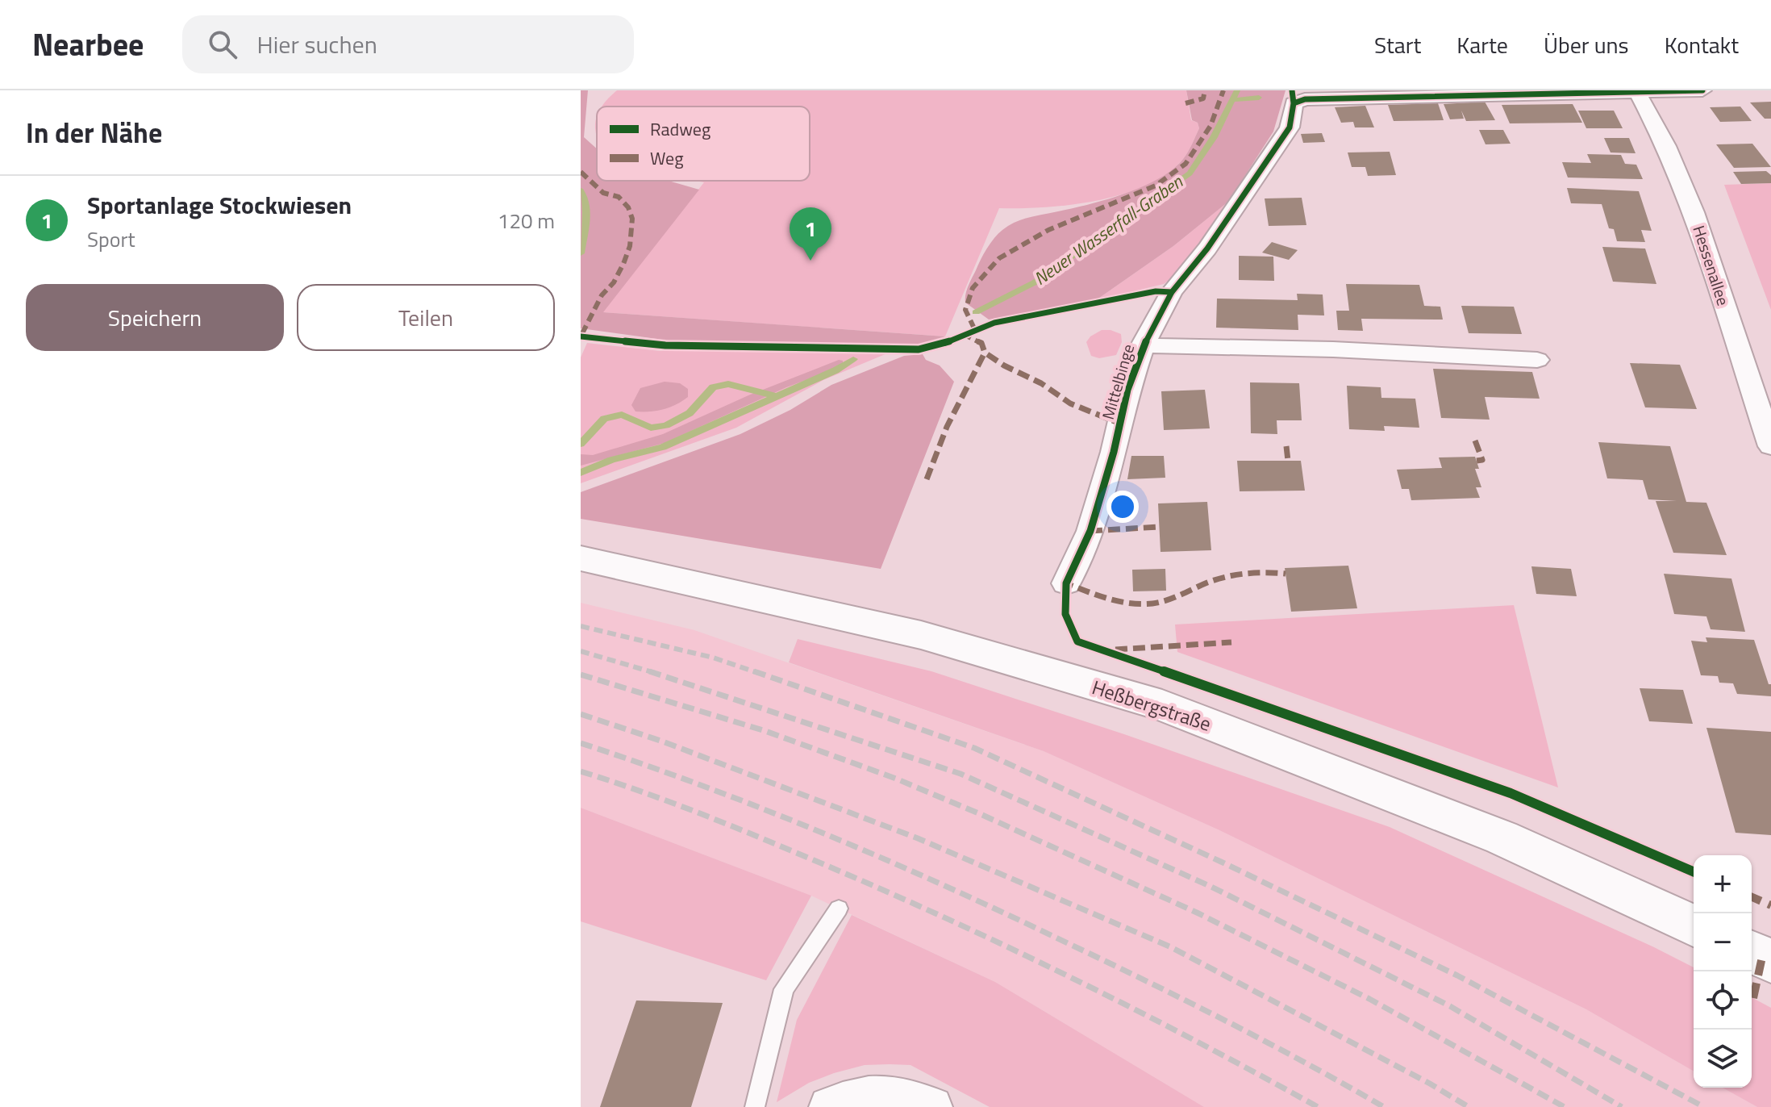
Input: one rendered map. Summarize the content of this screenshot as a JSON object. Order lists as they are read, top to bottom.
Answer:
{
  "streets": {
    "main road": ["Heßbergstraße"],
    "street": ["Hessenallee", "Mittelbinge"]
  },
  "crossings": [
    ["Hessenallee", "Mittelbinge"]
  ],
  "water": ["Neuer Wasserfall-Graben"],
  "legend": ["Radweg", "Weg"],
  "page": {
    "header": "Nearbee",
    "search": "Hier suchen",
    "nav": [
      "Start",
      "Karte",
      "Über uns",
      "Kontakt"
    ],
    "heading": "In der Nähe",
    "list": [
      {
        "mark": "1",
        "name": "Sportanlage Stockwiesen",
        "note": "Sport",
        "value": "120 m"
      }
    ],
    "pins": "1",
    "buttons": ["Speichern", "Teilen"],
    "map_buttons": ["+", "−"]
  }
}
